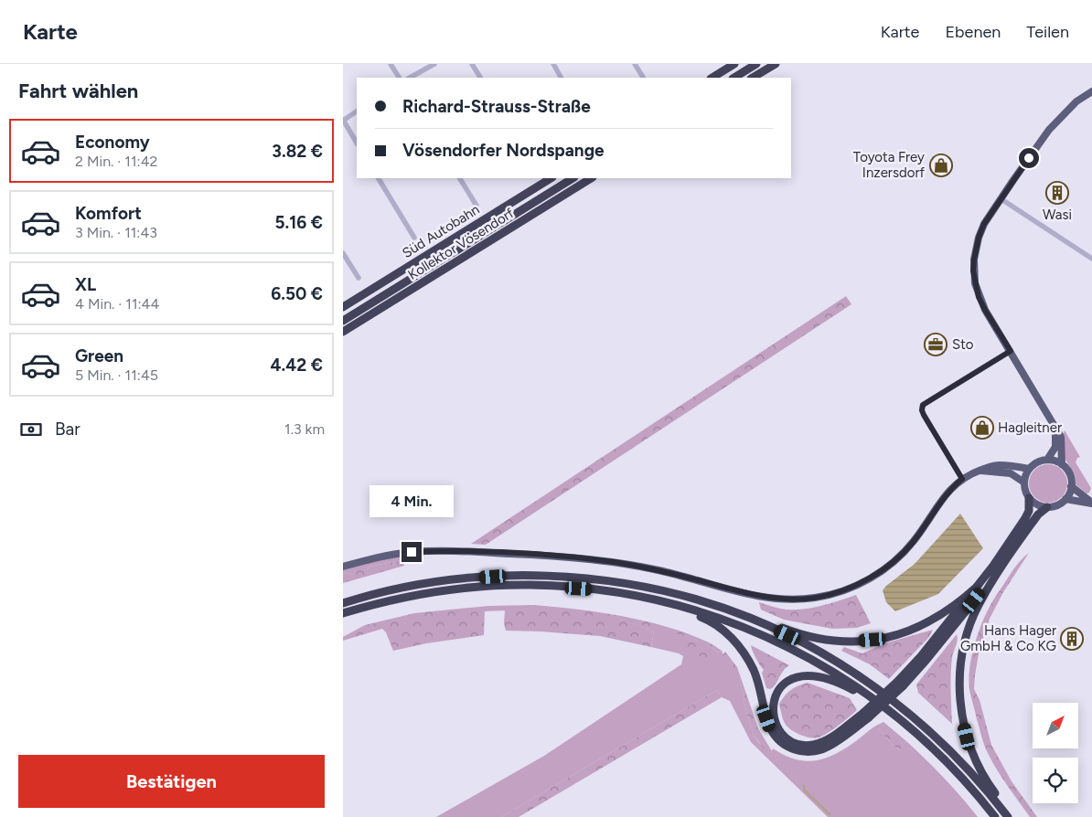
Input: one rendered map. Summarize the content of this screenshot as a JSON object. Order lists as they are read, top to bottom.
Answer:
{
  "streets": {
    "highway": ["Süd Autobahn", "Kollektor Vösendorf"]
  },
  "places": {
    "shop": ["Toyota Frey Inzersdorf", "Hagleitner"],
    "building": ["Wasi", "Hans Hager GmbH & Co KG"],
    "office": ["Sto"]
  },
  "north": "top right",
  "page": {
    "header": "Karte",
    "nav": ["Karte", "Ebenen", "Teilen"],
    "heading": "Fahrt wählen",
    "banner": ["Richard-Strauss-Straße", "Vösendorfer Nordspange"],
    "list": [
      {
        "name": "Economy",
        "note": "2 Min. · 11:42",
        "value": "3.82 €"
      },
      {
        "name": "Komfort",
        "note": "3 Min. · 11:43",
        "value": "5.16 €"
      },
      {
        "name": "XL",
        "note": "4 Min. · 11:44",
        "value": "6.50 €"
      },
      {
        "name": "Green",
        "note": "5 Min. · 11:45",
        "value": "4.42 €"
      }
    ],
    "pay": ["Bar", "1.3 km"],
    "bubble": "4 Min.",
    "buttons": "Bestätigen"
  }
}
